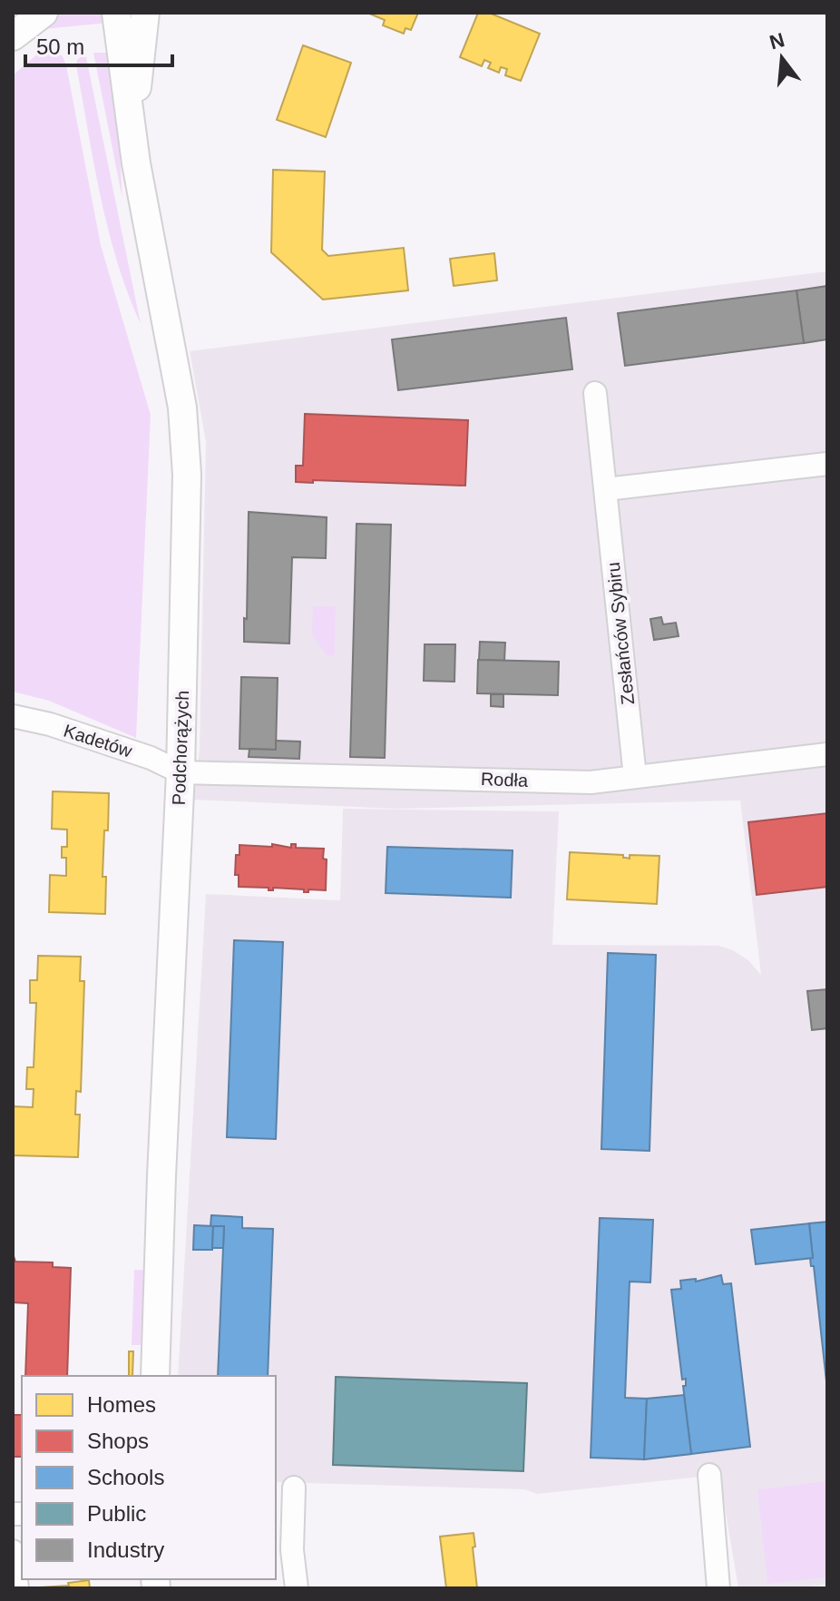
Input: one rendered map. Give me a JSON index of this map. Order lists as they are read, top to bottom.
{
  "streets": {
    "street": [
      "Zesłańców Sybiru",
      "Kadetów",
      "Podchorążych",
      "Rodła"
    ]
  },
  "crossings": [
    ["Zesłańców Sybiru", "Rodła"],
    ["Kadetów", "Podchorążych"],
    ["Kadetów", "Rodła"],
    ["Podchorążych", "Rodła"]
  ],
  "legend": [
    "Homes",
    "Shops",
    "Schools",
    "Public",
    "Industry"
  ],
  "scale_bar": "50 m",
  "north": "top"
}
